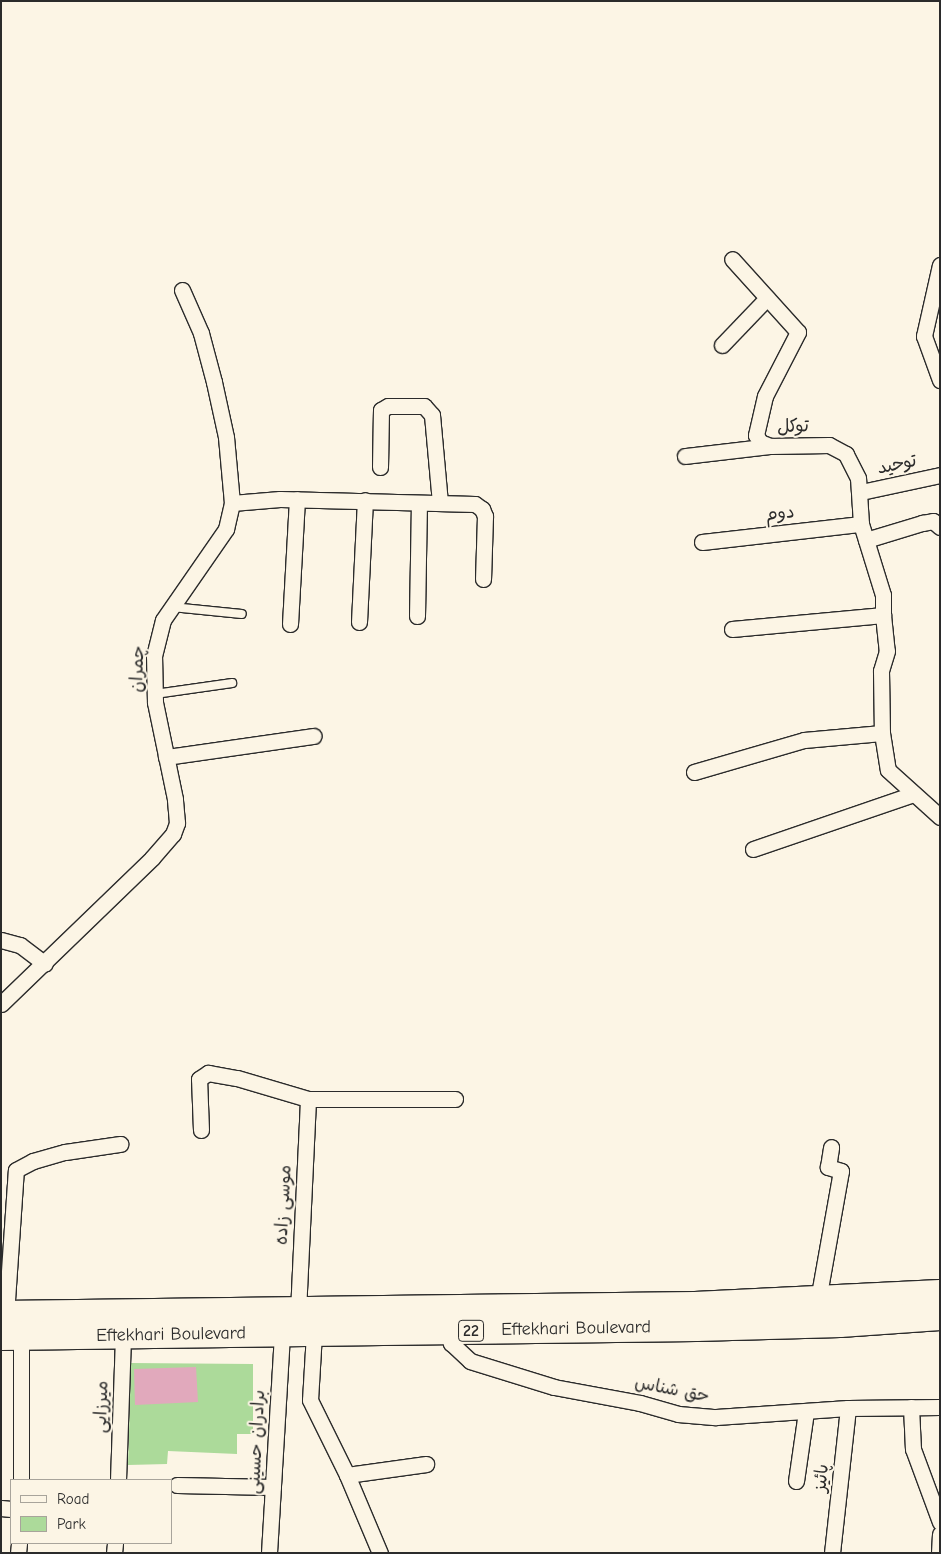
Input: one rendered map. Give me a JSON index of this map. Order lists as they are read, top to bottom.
{
  "streets": {
    "highway": ["Eftekhari Boulevard", "22"],
    "street": [
      "توکل",
      "توحید",
      "دوم",
      "چمران",
      "موسی زاده",
      "حق شناس",
      "میرزایی",
      "برادران حسینی",
      "پائیز"
    ]
  },
  "crossings": [
    ["توکل", "توحید"],
    ["توکل", "دوم"],
    ["موسی زاده", "Eftekhari Boulevard"],
    ["Eftekhari Boulevard", "حق شناس"],
    ["Eftekhari Boulevard", "میرزایی"],
    ["Eftekhari Boulevard", "برادران حسینی"],
    ["حق شناس", "پائیز"]
  ],
  "legend": ["Road", "Park"]
}
